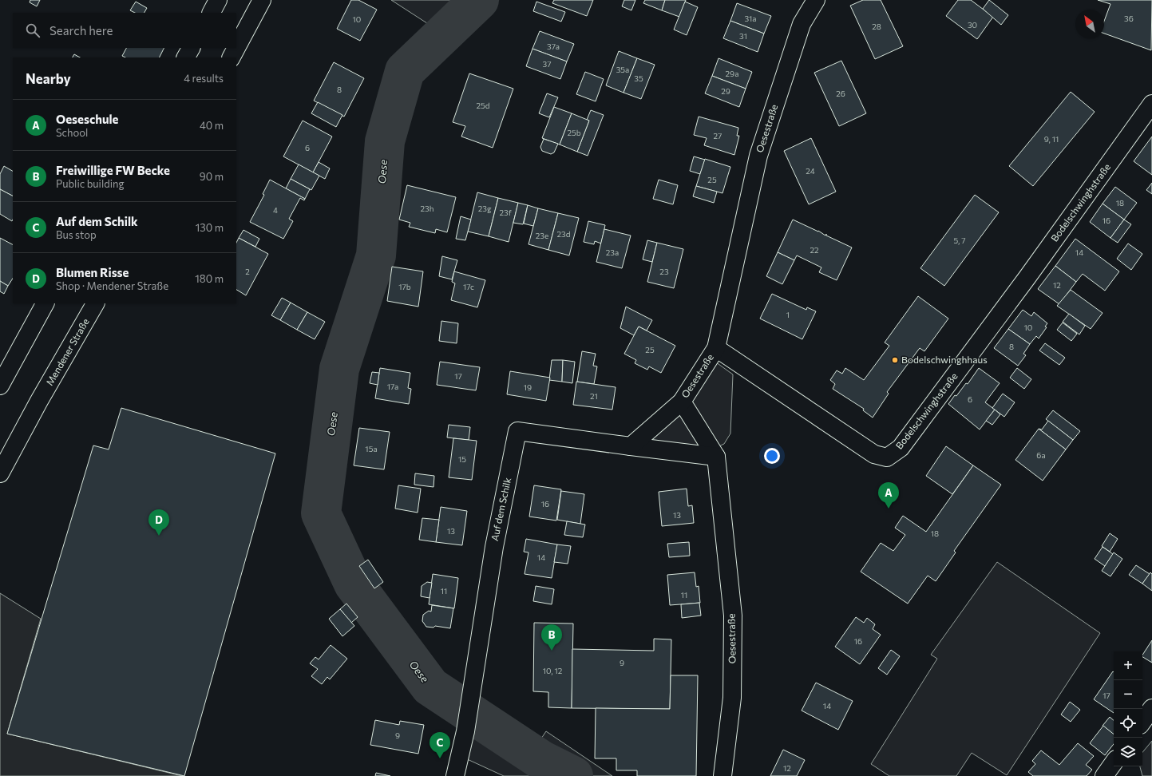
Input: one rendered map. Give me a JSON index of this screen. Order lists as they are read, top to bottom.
{
  "streets": {
    "street": [
      "Oesestraße",
      "Bodelschwinghstraße",
      "Mendener Straße",
      "Auf dem Schilk"
    ]
  },
  "crossings": [
    ["Oesestraße", "Bodelschwinghstraße"],
    ["Oesestraße", "Auf dem Schilk"]
  ],
  "water": ["Oese"],
  "places": ["Bodelschwinghhaus"],
  "house_numbers": [
    "31a",
    "36",
    "10",
    "30",
    "28",
    "31",
    "37a",
    "37",
    "35a",
    "29a",
    "35",
    "8",
    "29",
    "26",
    "25d",
    "25b",
    "27",
    "9, 11",
    "6",
    "24",
    "25",
    "18",
    "23h",
    "23g",
    "4",
    "23f",
    "16",
    "23d",
    "23e",
    "5, 7",
    "22",
    "23a",
    "14",
    "2",
    "23",
    "12",
    "17b",
    "17c",
    "1",
    "10",
    "8",
    "25",
    "17",
    "17a",
    "19",
    "21",
    "6",
    "15a",
    "6a",
    "15",
    "16",
    "13",
    "13",
    "18",
    "14",
    "11",
    "11",
    "16",
    "9",
    "10, 12",
    "17",
    "14",
    "9",
    "12"
  ],
  "north": "top left",
  "page": {
    "search": "Search here",
    "heading": ["Nearby", "4 results"],
    "list": [
      {
        "mark": "A",
        "name": "Oeseschule",
        "note": "School",
        "value": "40 m"
      },
      {
        "mark": "B",
        "name": "Freiwillige FW Becke",
        "note": "Public building",
        "value": "90 m"
      },
      {
        "mark": "C",
        "name": "Auf dem Schilk",
        "note": "Bus stop",
        "value": "130 m"
      },
      {
        "mark": "D",
        "name": "Blumen Risse",
        "note": "Shop · Mendener Straße",
        "value": "180 m"
      }
    ],
    "pins": [
      "A",
      "D",
      "B",
      "C"
    ],
    "map_buttons": ["+", "−"]
  }
}
